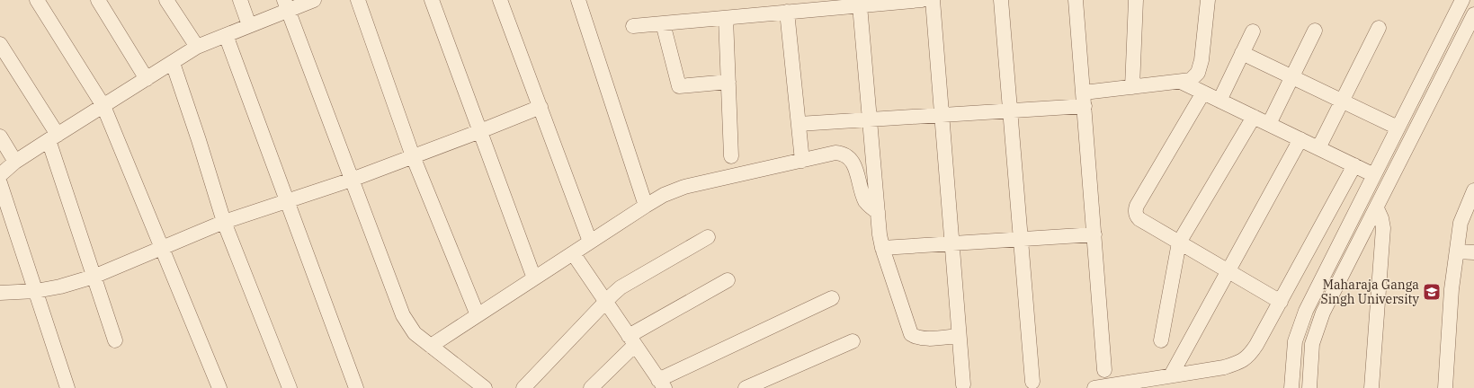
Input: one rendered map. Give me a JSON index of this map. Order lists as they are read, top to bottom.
{
  "places": {
    "school or university": ["Maharaja Ganga Singh University"]
  }
}
